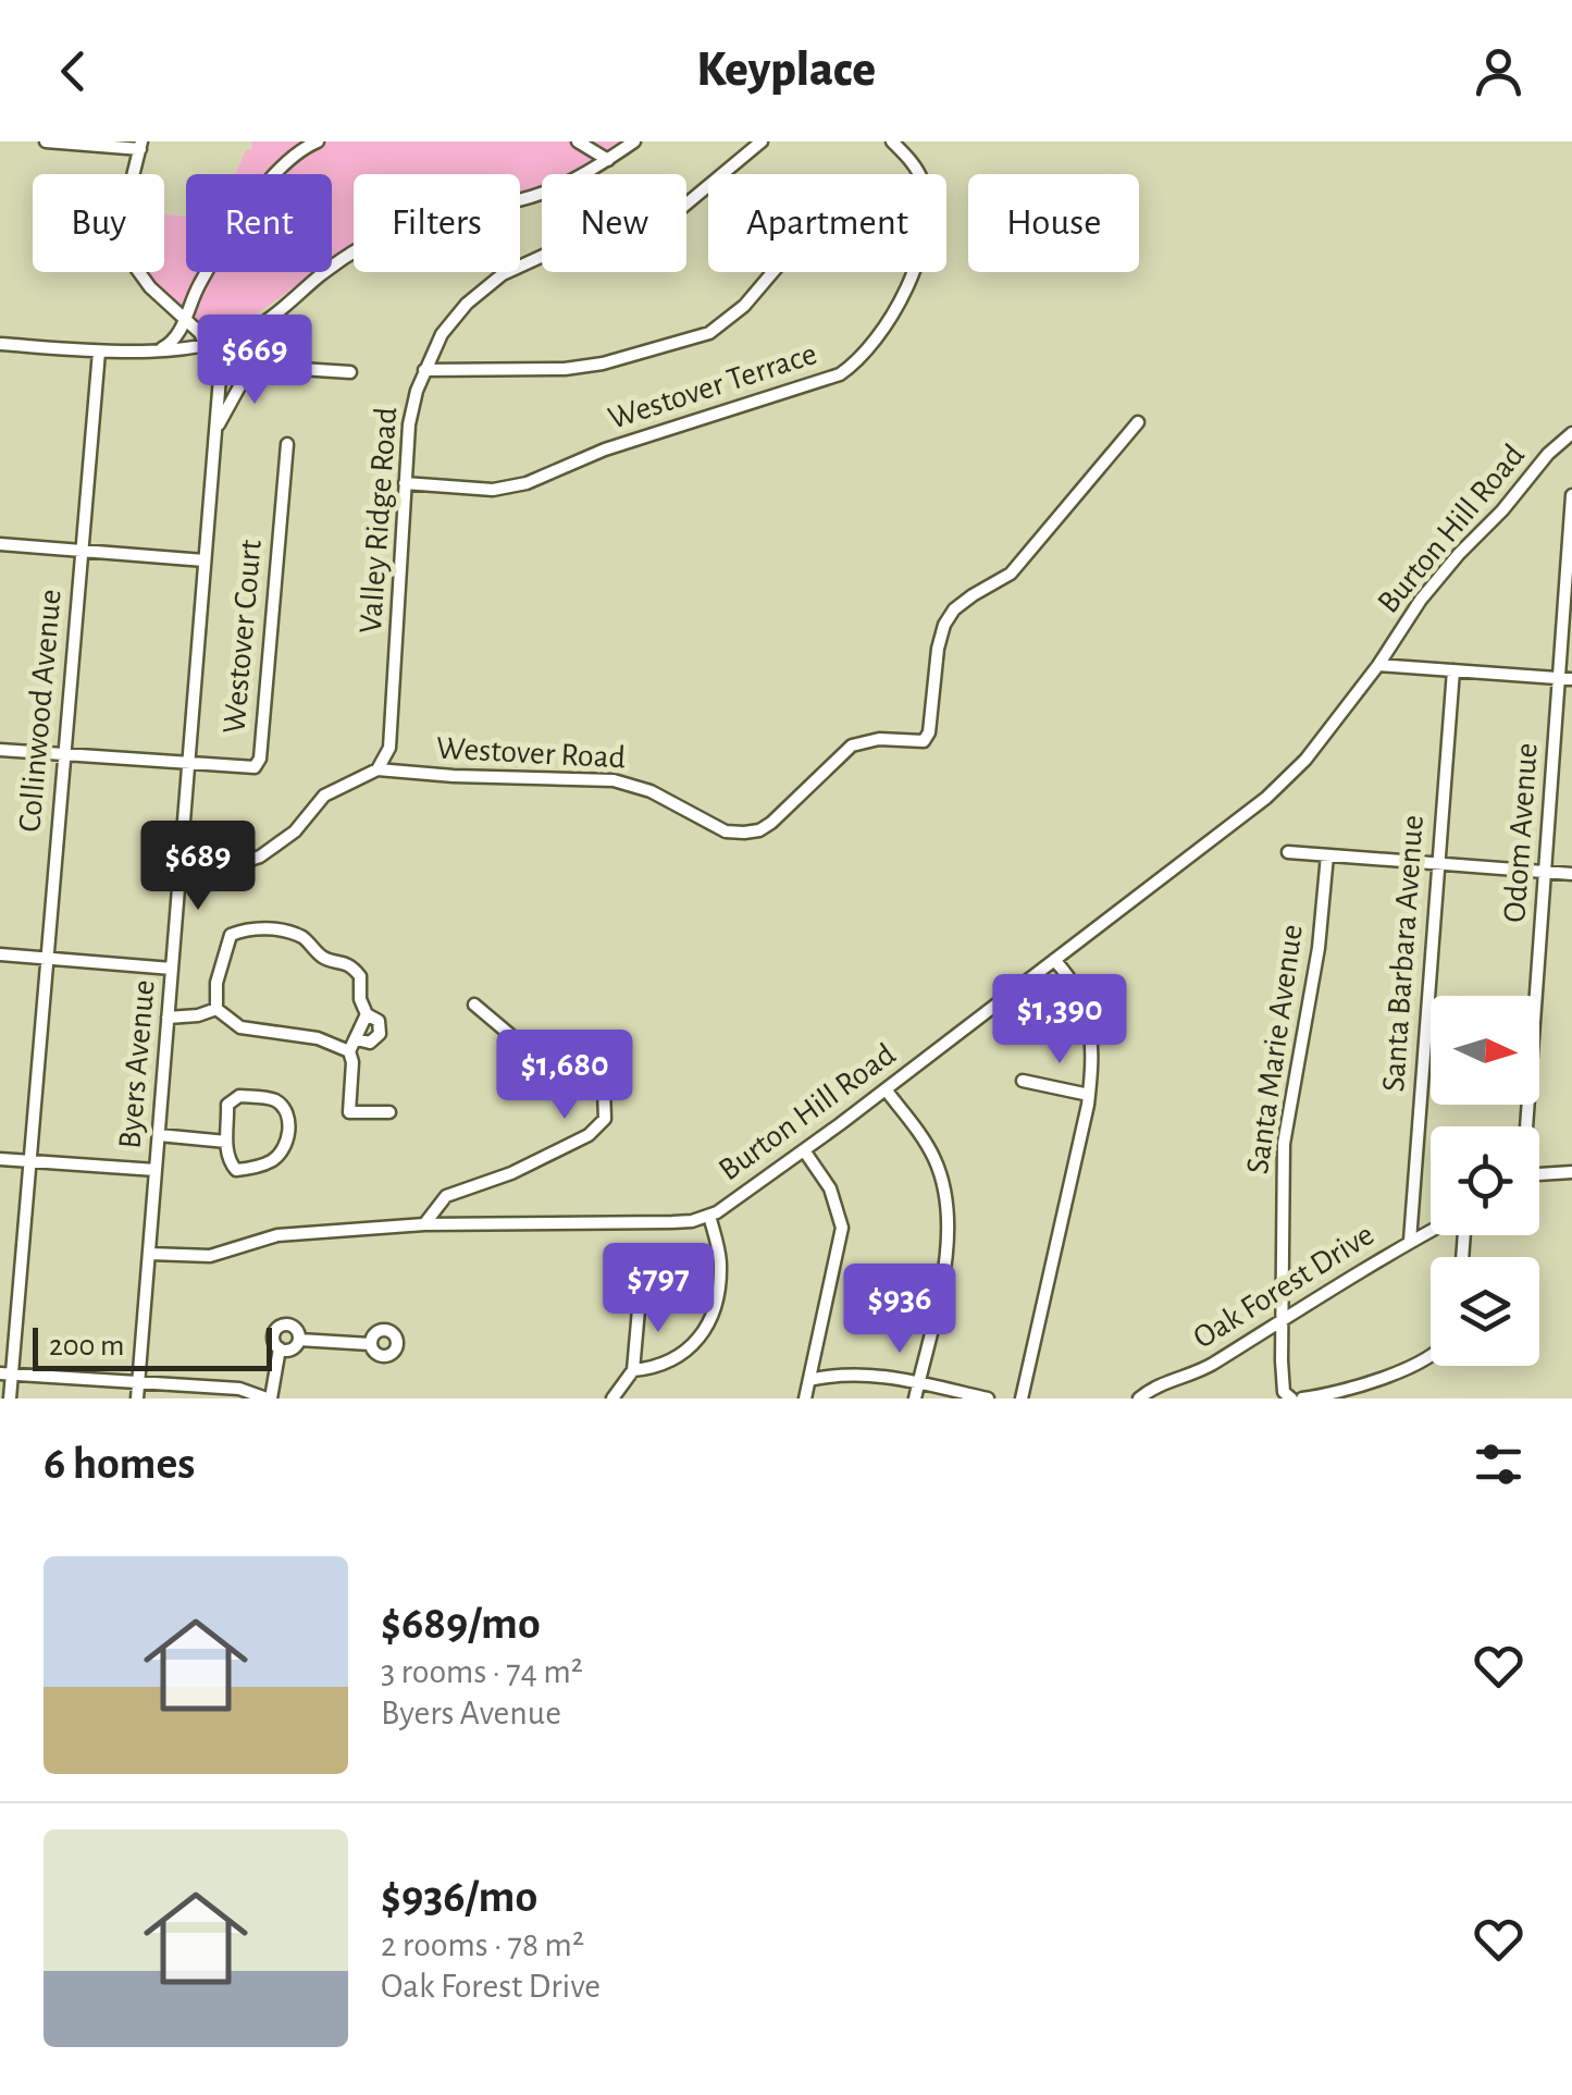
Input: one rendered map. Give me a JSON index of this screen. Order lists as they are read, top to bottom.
{
  "streets": {
    "street": [
      "Westover Terrace",
      "Valley Ridge Road",
      "Burton Hill Road",
      "Westover Court",
      "Collinwood Avenue",
      "Westover Road",
      "Odom Avenue",
      "Santa Barbara Avenue",
      "Santa Marie Avenue",
      "Byers Avenue",
      "Oak Forest Drive"
    ]
  },
  "crossings": [
    ["Westover Terrace", "Valley Ridge Road"],
    ["Valley Ridge Road", "Westover Road"],
    ["Burton Hill Road", "Byers Avenue"],
    ["Westover Court", "Byers Avenue"],
    ["Santa Barbara Avenue", "Oak Forest Drive"],
    ["Santa Marie Avenue", "Oak Forest Drive"]
  ],
  "scale_bar": "200 m",
  "north": "right",
  "page": {
    "header": "Keyplace",
    "chip": [
      "Buy",
      "Rent",
      "Filters",
      "New",
      "Apartment",
      "House"
    ],
    "price": [
      "$669",
      "$689",
      "$1,390",
      "$1,680",
      "$797",
      "$936"
    ],
    "scale": "200 m",
    "heading": "6 homes",
    "list": [
      {
        "name": "$689/mo",
        "note": "3 rooms · 74 m² · Byers Avenue"
      },
      {
        "name": "$936/mo",
        "note": "2 rooms · 78 m² · Oak Forest Drive"
      }
    ]
  }
}
